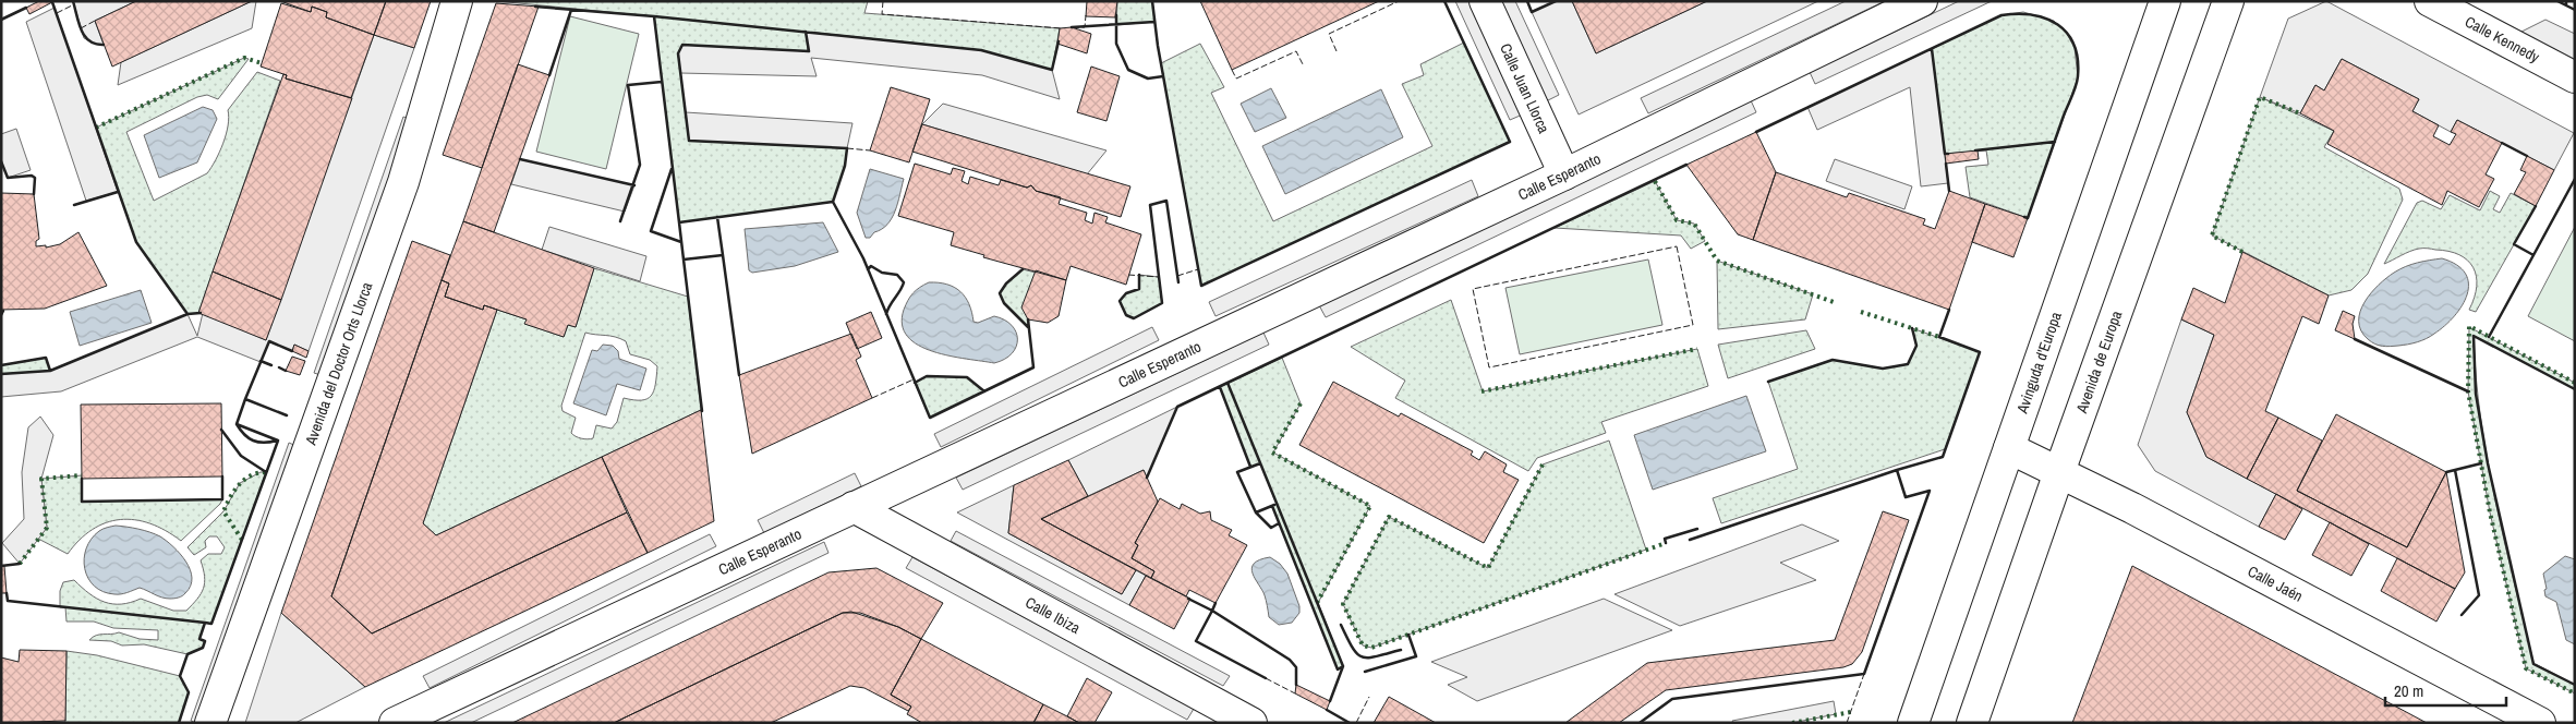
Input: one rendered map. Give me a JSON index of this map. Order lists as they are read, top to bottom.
{
  "streets": {
    "street": [
      "Calle Kennedy",
      "Calle Juan Llorca",
      "Calle Esperanto",
      "Avinguda d'Europa",
      "Avenida de Europa",
      "Avenida del Doctor Orts Llorca",
      "Calle Jaén",
      "Calle Ibiza"
    ]
  },
  "crossings": [
    ["Calle Juan Llorca", "Calle Esperanto"],
    ["Calle Esperanto", "Calle Ibiza"],
    ["Avinguda d'Europa", "Calle Jaén"],
    ["Avenida de Europa", "Calle Jaén"]
  ],
  "scale_bar": "20 m"
}
